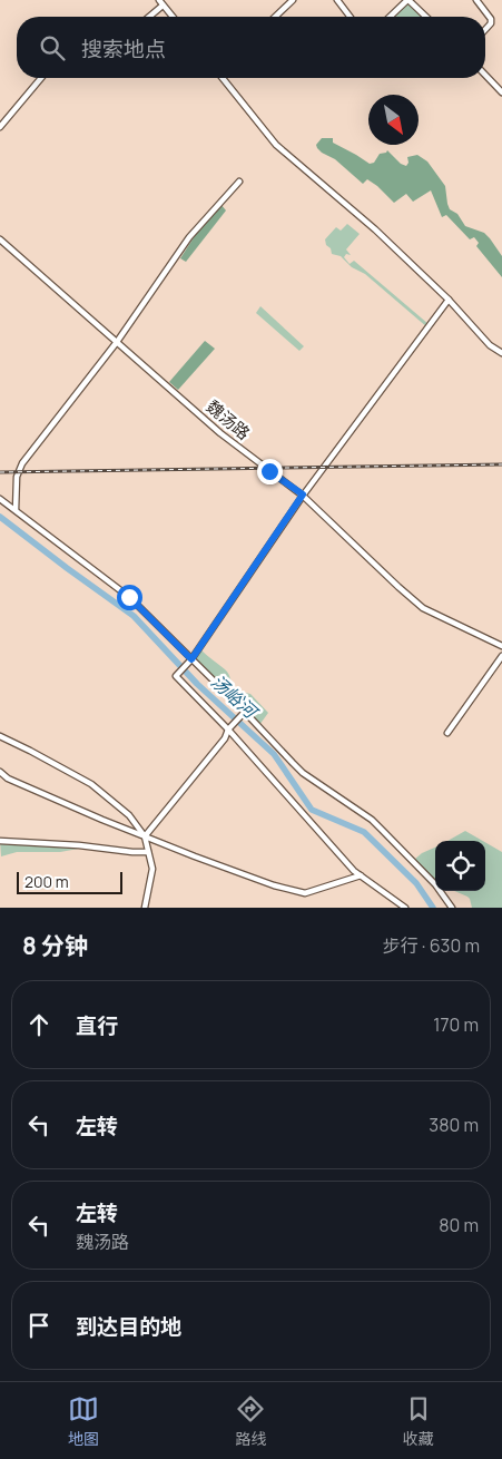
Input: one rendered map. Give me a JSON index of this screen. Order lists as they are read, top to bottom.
{
  "streets": {
    "street": ["魏汤路"]
  },
  "water": ["汤峪河"],
  "scale_bar": "200 m",
  "north": "bottom right",
  "page": {
    "search": "搜索地点",
    "scale": "200 m",
    "heading": ["8 分钟", "步行 · 630 m"],
    "list": [
      ["直行", "170 m"],
      ["左转", "380 m"],
      ["左转", "魏汤路", "80 m"],
      "到达目的地"
    ],
    "nav": ["地图", "路线", "收藏"]
  }
}
